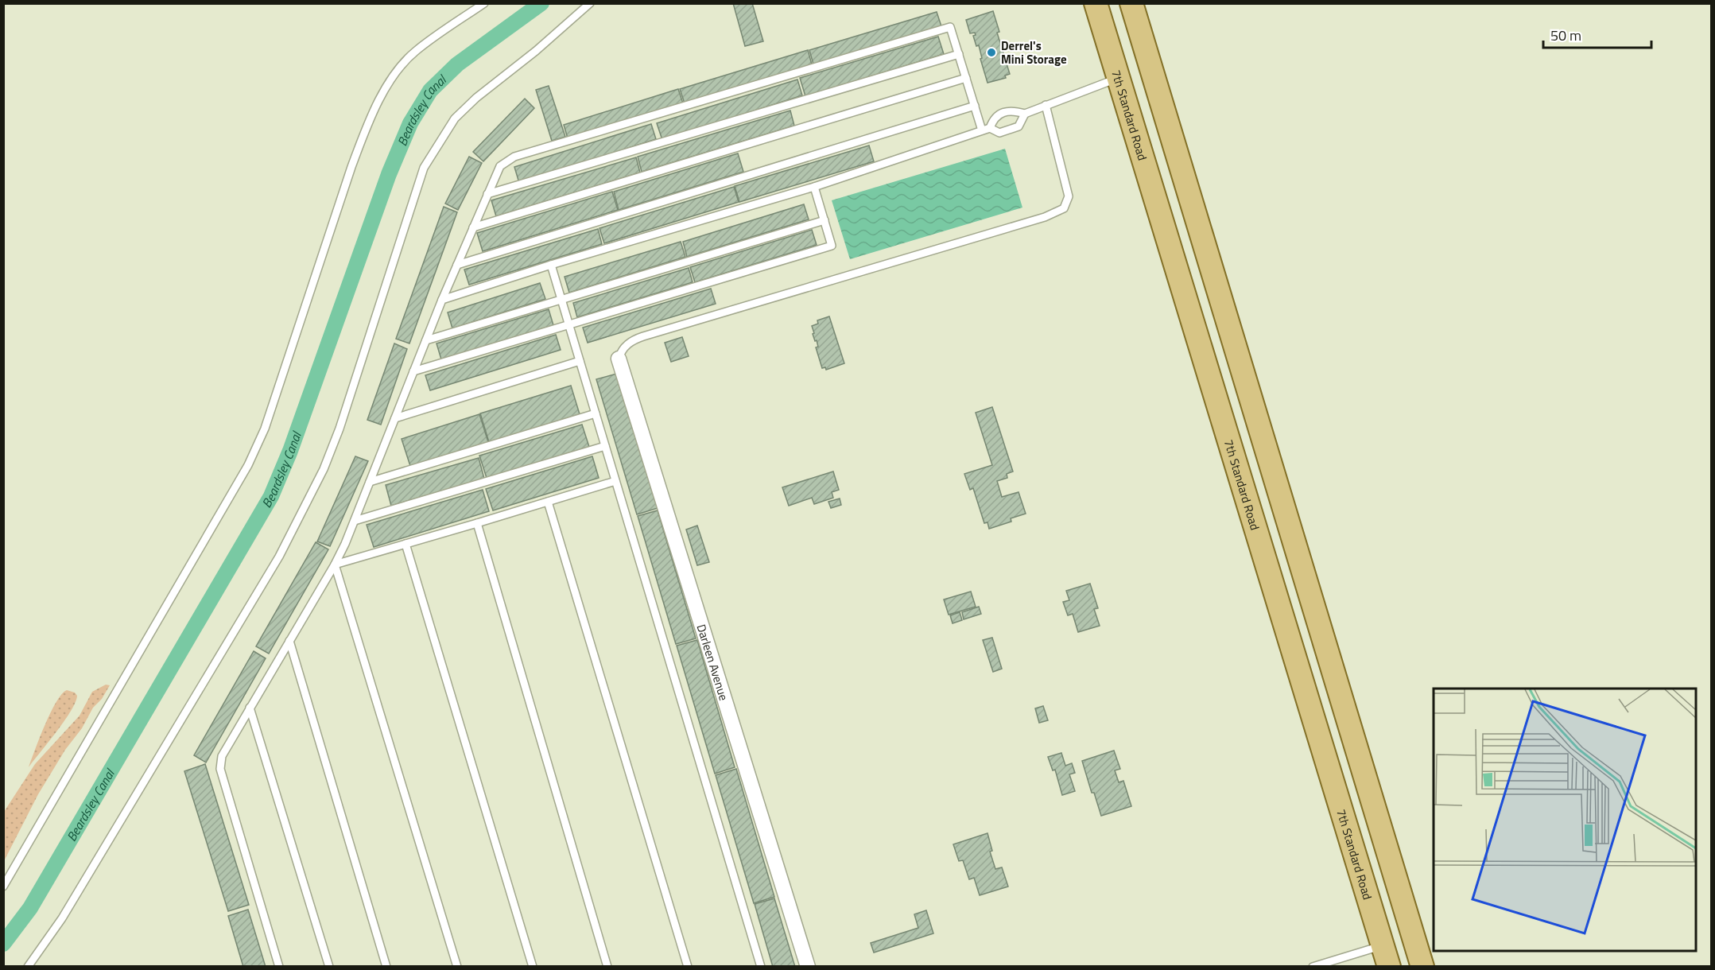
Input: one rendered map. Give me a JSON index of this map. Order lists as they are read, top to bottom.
{
  "streets": {
    "main road": ["7th Standard Road"],
    "street": ["Darleen Avenue"]
  },
  "water": ["Beardsley Canal"],
  "places": ["Derrel's Mini Storage"],
  "scale_bar": "50 m"
}
